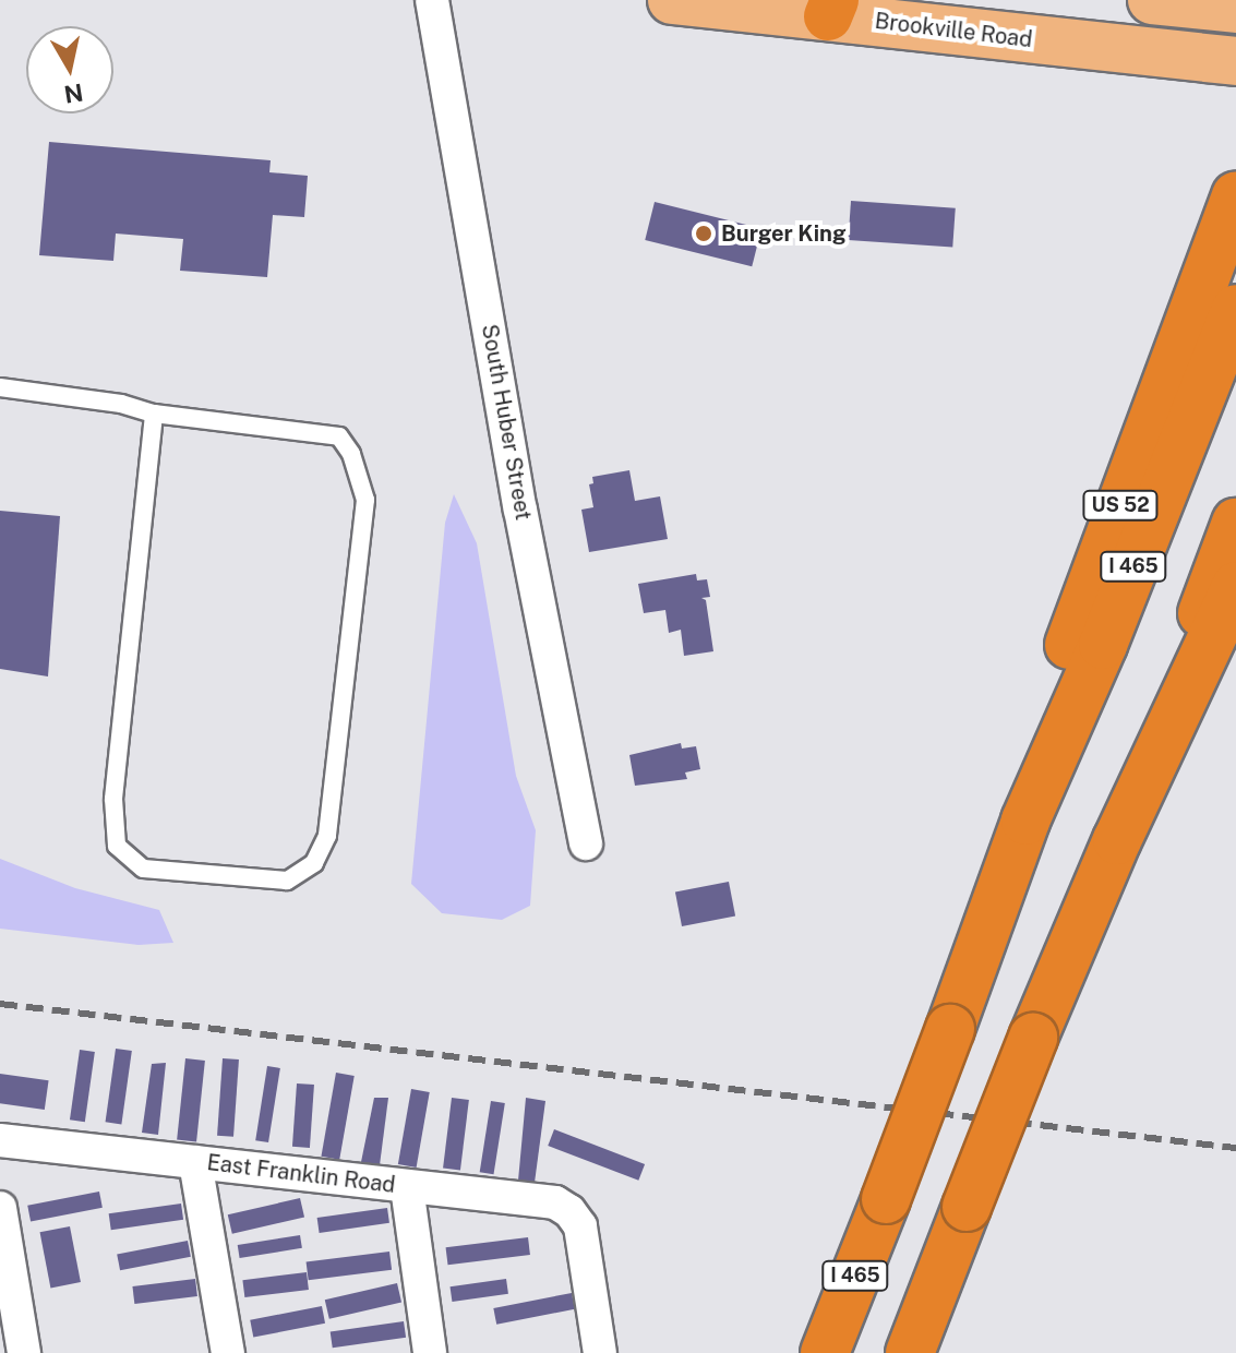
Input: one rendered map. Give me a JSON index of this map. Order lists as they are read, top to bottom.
{
  "streets": {
    "highway": ["US 52", "I 465"],
    "main road": ["Brookville Road"],
    "street": ["South Huber Street", "East Franklin Road"]
  },
  "crossings": [
    ["US 52", "I 465"]
  ],
  "places": ["Burger King"],
  "north": "bottom"
}
